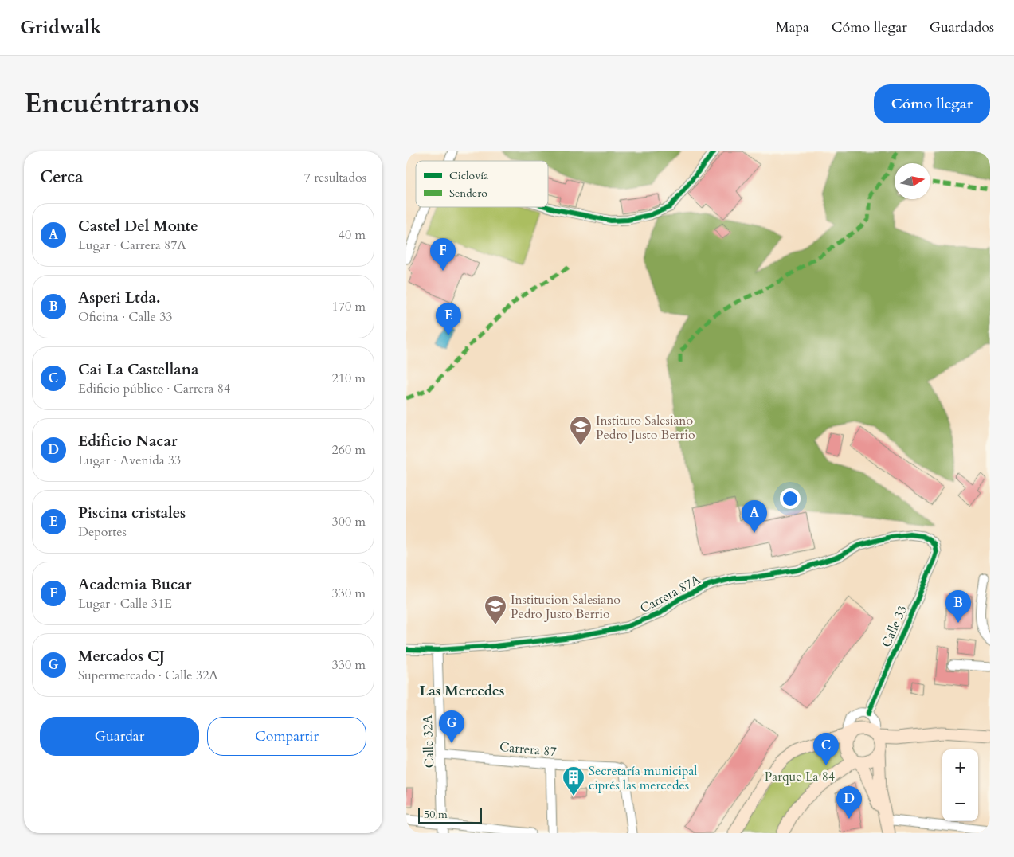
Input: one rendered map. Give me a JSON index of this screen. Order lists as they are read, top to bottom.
{
  "streets": {
    "street": [
      "Carrera 87A",
      "Calle 33",
      "Calle 32A",
      "Carrera 87"
    ]
  },
  "crossings": [
    ["Carrera 87A", "Calle 33"],
    ["Carrera 87A", "Calle 32A"],
    ["Calle 32A", "Carrera 87"]
  ],
  "districts": ["Las Mercedes"],
  "parks": ["Parque La 84"],
  "places": {
    "school or university": ["Instituto Salesiano Pedro Justo Berrio", "Institucion Salesiano Pedro Justo Berrio"],
    "building": ["Secretaría municipal ciprés las mercedes"]
  },
  "legend": ["Ciclovía", "Sendero"],
  "scale_bar": "50 m",
  "north": "right",
  "page": {
    "header": "Gridwalk",
    "nav": ["Mapa", "Cómo llegar", "Guardados"],
    "title": "Encuéntranos",
    "buttons": [
      "Cómo llegar",
      ["Guardar", "Compartir"]
    ],
    "heading": ["Cerca", "7 resultados"],
    "list": [
      {
        "mark": "A",
        "name": "Castel Del Monte",
        "note": "Lugar · Carrera 87A",
        "value": "40 m"
      },
      {
        "mark": "B",
        "name": "Asperi Ltda.",
        "note": "Oficina · Calle 33",
        "value": "170 m"
      },
      {
        "mark": "C",
        "name": "Cai La Castellana",
        "note": "Edificio público · Carrera 84",
        "value": "210 m"
      },
      {
        "mark": "D",
        "name": "Edificio Nacar",
        "note": "Lugar · Avenida 33",
        "value": "260 m"
      },
      {
        "mark": "E",
        "name": "Piscina cristales",
        "note": "Deportes",
        "value": "300 m"
      },
      {
        "mark": "F",
        "name": "Academia Bucar",
        "note": "Lugar · Calle 31E",
        "value": "330 m"
      },
      {
        "mark": "G",
        "name": "Mercados CJ",
        "note": "Supermercado · Calle 32A",
        "value": "330 m"
      }
    ],
    "pins": [
      "F",
      "E",
      "A",
      "B",
      "G",
      "C",
      "D"
    ],
    "map_buttons": ["+", "−"],
    "scale": "50 m"
  }
}
